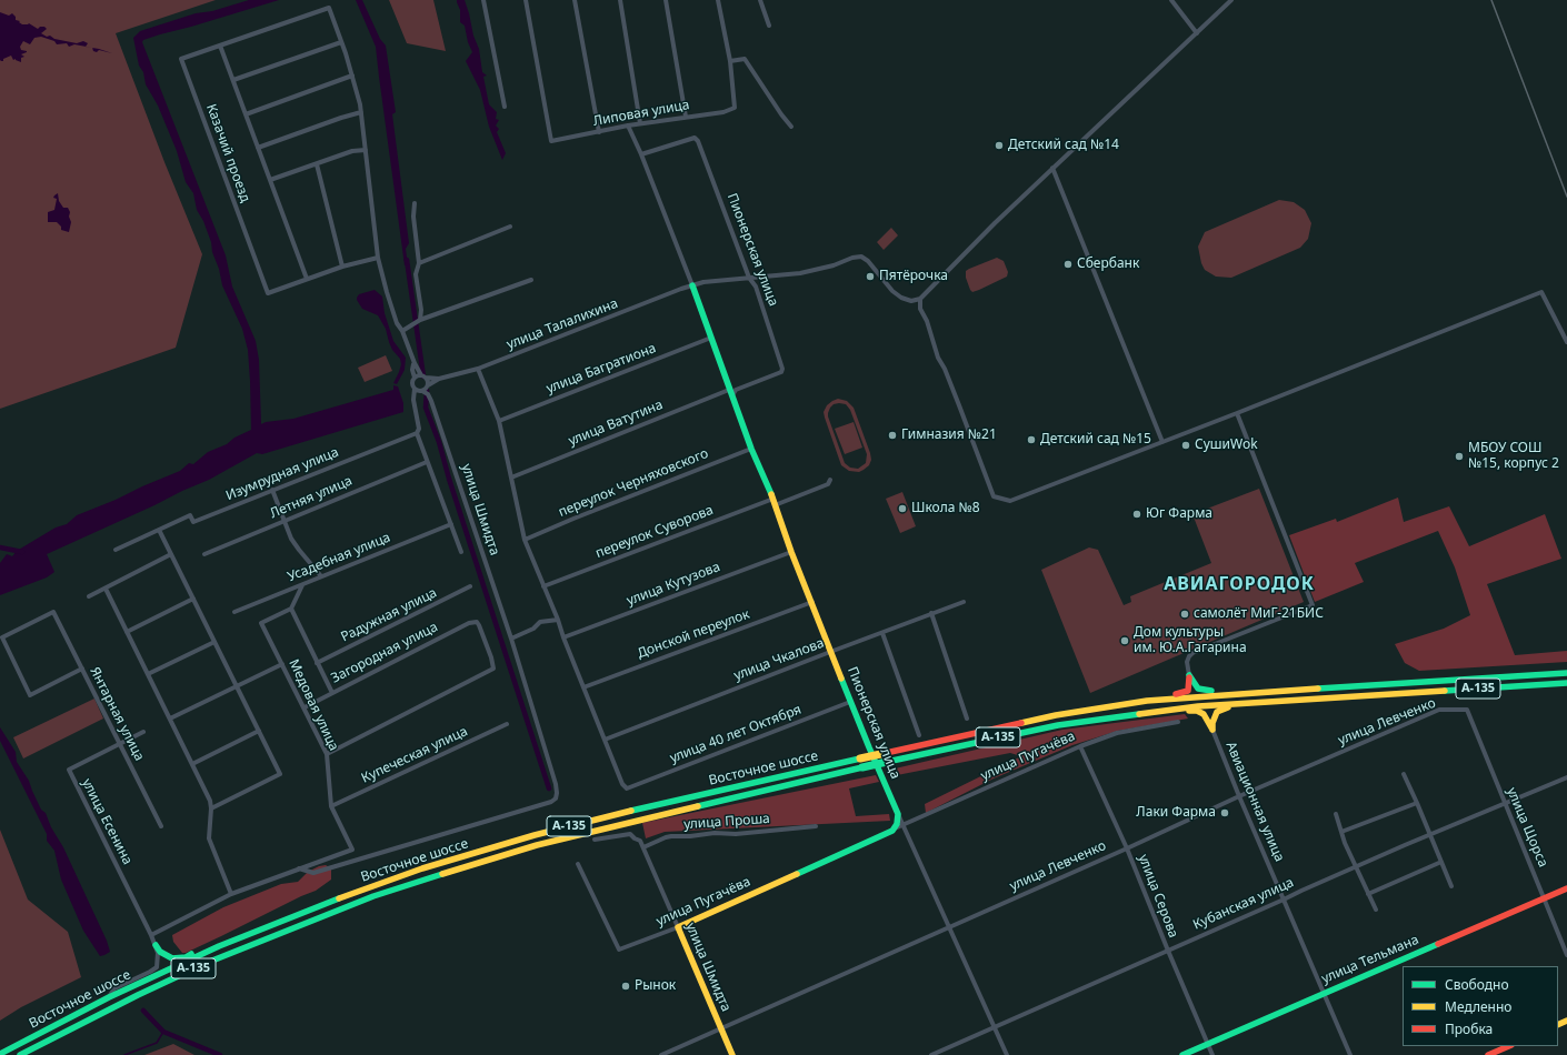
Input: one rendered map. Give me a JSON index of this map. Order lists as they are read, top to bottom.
{
  "streets": {
    "main road": [
      "Пионерская улица",
      "улица Шмидта",
      "А-135",
      "улица Пугачёва",
      "Восточное шоссе",
      "улица Тельмана"
    ],
    "street": [
      "Липовая улица",
      "Казачий проезд",
      "улица Талалихина",
      "улица Багратиона",
      "улица Ватутина",
      "Изумрудная улица",
      "переулок Черняховского",
      "Летняя улица",
      "переулок Суворова",
      "Усадебная улица",
      "улица Кутузова",
      "Радужная улица",
      "Донской переулок",
      "Загородная улица",
      "улица Чкалова",
      "Медовая улица",
      "Янтарная улица",
      "улица Левченко",
      "улица 40 лет Октября",
      "Купеческая улица",
      "Авиационная улица",
      "улица Есенина",
      "улица Проша",
      "улица Щорса",
      "улица Серова",
      "Кубанская улица"
    ]
  },
  "crossings": [
    ["Липовая улица", "Пионерская улица"],
    ["Пионерская улица", "улица Талалихина"],
    ["Пионерская улица", "улица Багратиона"],
    ["Пионерская улица", "улица Ватутина"],
    ["Пионерская улица", "переулок Черняховского"],
    ["Пионерская улица", "переулок Суворова"],
    ["Пионерская улица", "улица Кутузова"],
    ["Пионерская улица", "Донской переулок"],
    ["Пионерская улица", "улица Чкалова"],
    ["Пионерская улица", "улица Левченко"],
    ["Пионерская улица", "улица 40 лет Октября"],
    ["Пионерская улица", "улица Пугачёва"],
    ["Пионерская улица", "Кубанская улица"],
    ["улица Шмидта", "Медовая улица"],
    ["улица Шмидта", "улица Левченко"],
    ["улица Шмидта", "улица Пугачёва"],
    ["улица Шмидта", "улица Проша"],
    ["Загородная улица", "Медовая улица"],
    ["улица Чкалова", "улица 40 лет Октября"],
    ["А-135", "Восточное шоссе"],
    ["Медовая улица", "Купеческая улица"],
    ["Янтарная улица", "улица Есенина"],
    ["улица Левченко", "Авиационная улица"],
    ["улица Левченко", "улица Щорса"],
    ["улица Левченко", "улица Серова"],
    ["улица Пугачёва", "улица Серова"],
    ["Авиационная улица", "Кубанская улица"],
    ["Авиационная улица", "улица Тельмана"],
    ["улица Щорса", "Кубанская улица"],
    ["улица Щорса", "улица Тельмана"],
    ["улица Серова", "Кубанская улица"],
    ["улица Серова", "улица Тельмана"]
  ],
  "districts": ["АВИАГОРОДОК"],
  "places": [
    "Детский сад №14",
    "Сбербанк",
    "Пятёрочка",
    "Гимназия №21",
    "Детский сад №15",
    "СушиWok",
    "МБОУ СОШ №15, корпус 2",
    "Школа №8",
    "Юг Фарма",
    "самолёт МиГ-21БИС",
    "Дом культуры им. Ю.А.Гагарина",
    "Лаки Фарма",
    "Рынок"
  ],
  "legend": ["Свободно", "Медленно", "Пробка"]
}
